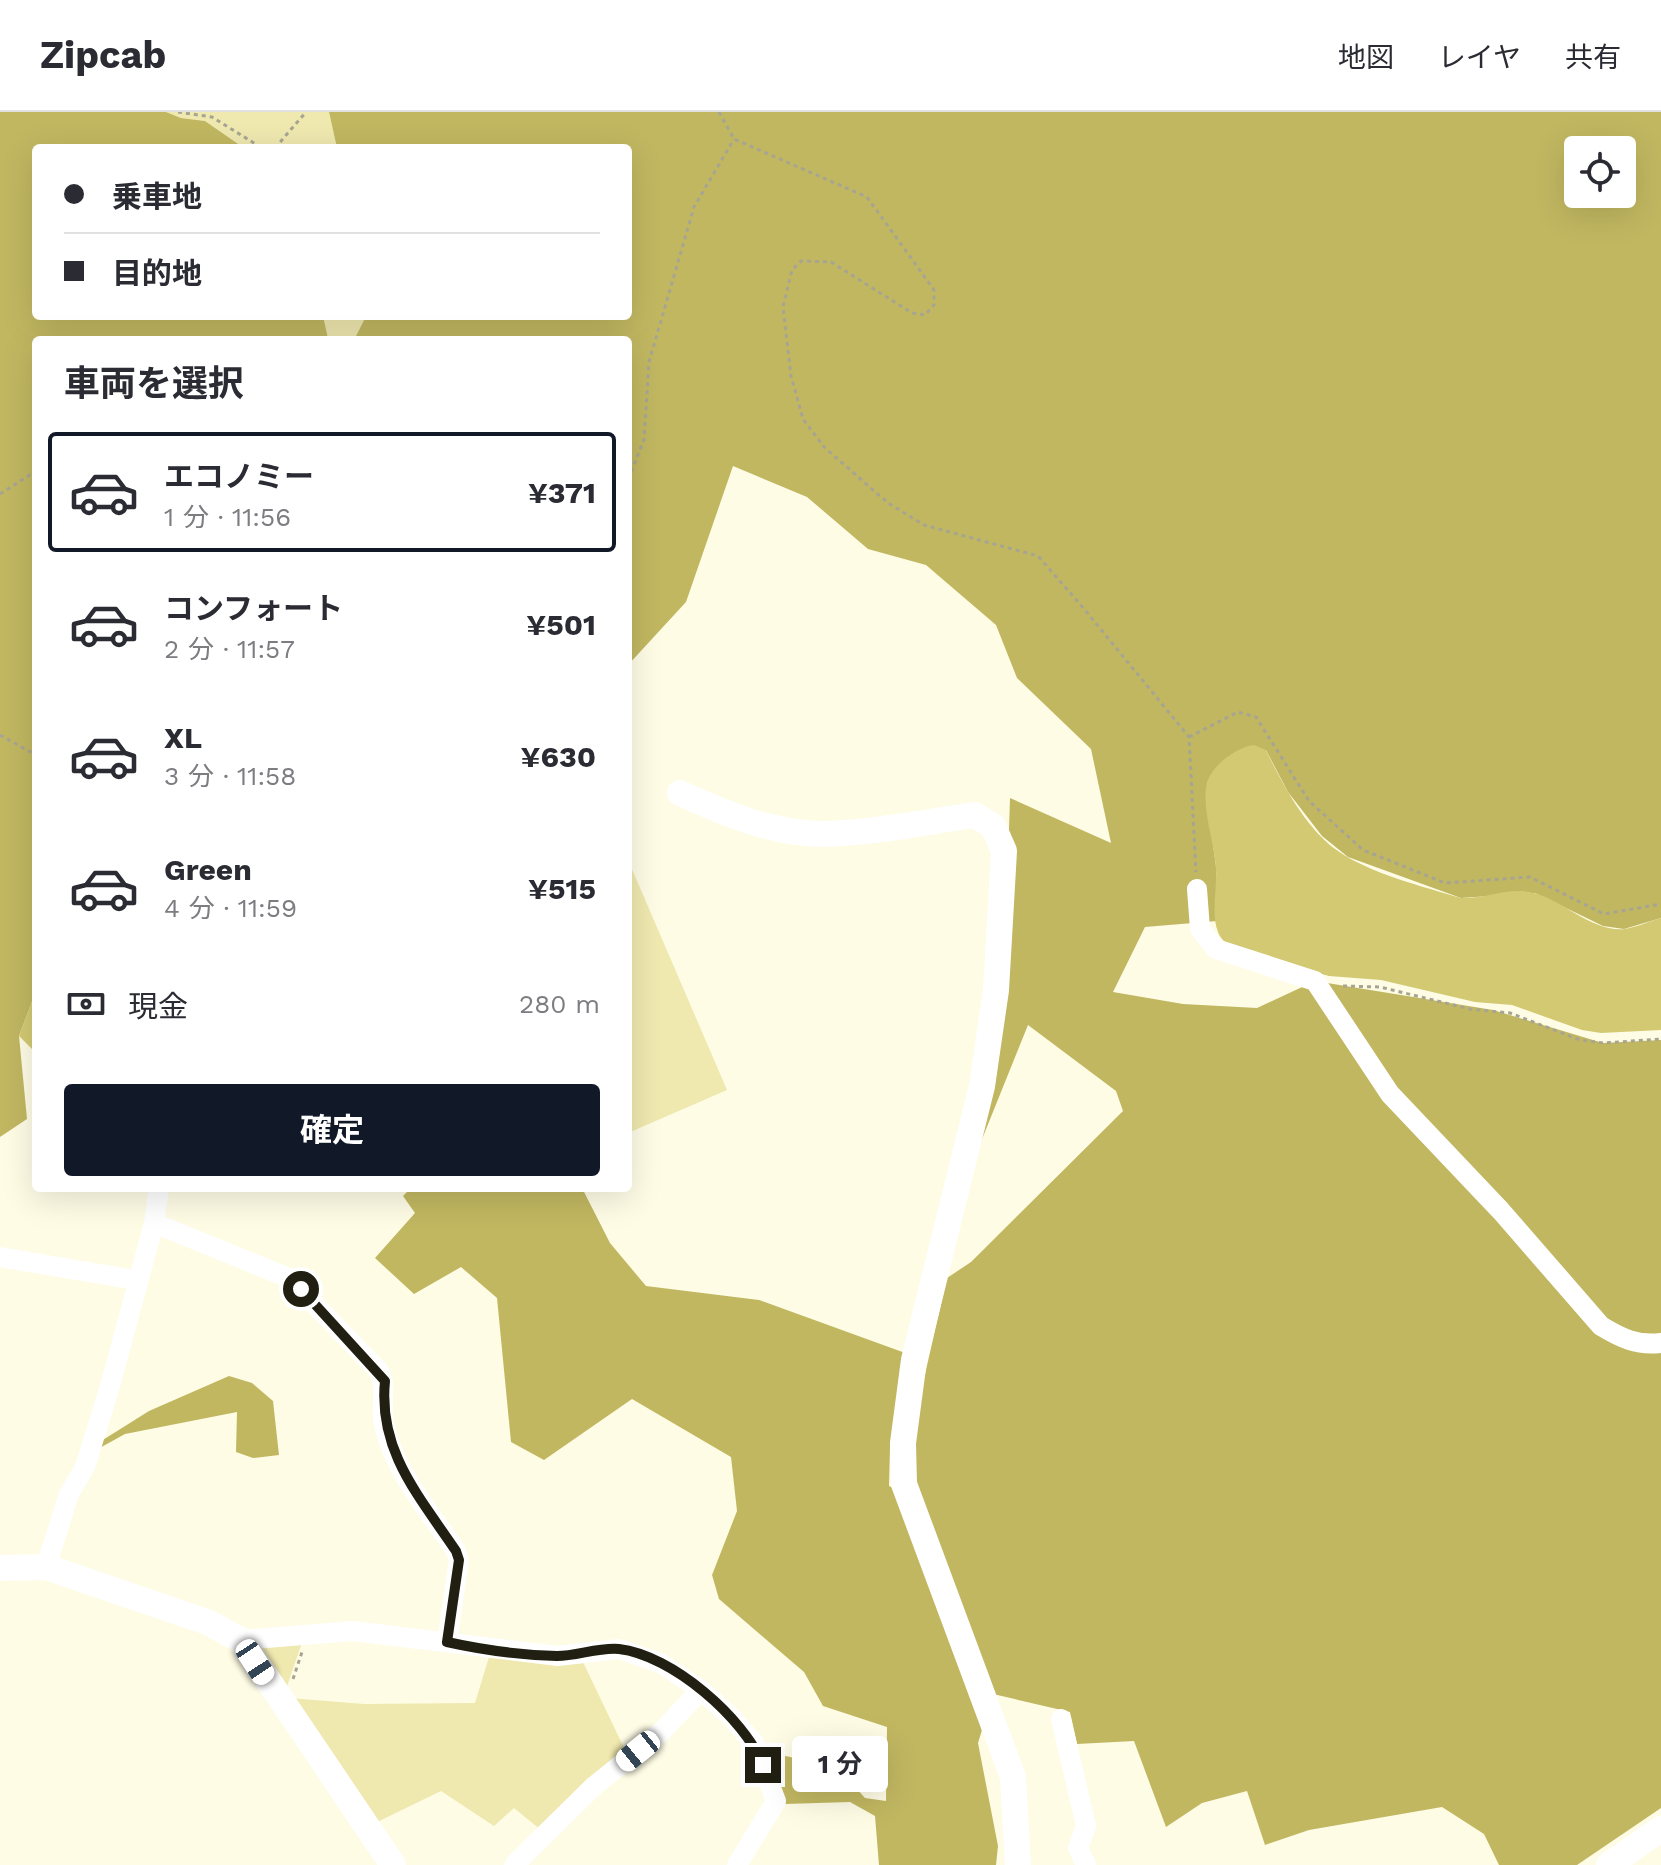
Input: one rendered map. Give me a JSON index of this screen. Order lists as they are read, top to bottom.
{
  "page": {
    "header": "Zipcab",
    "nav": ["地図", "レイヤ", "共有"],
    "banner": ["乗車地", "目的地"],
    "heading": "車両を選択",
    "list": [
      {
        "name": "エコノミー",
        "note": "1 分 · 11:56",
        "value": "¥371"
      },
      {
        "name": "コンフォート",
        "note": "2 分 · 11:57",
        "value": "¥501"
      },
      {
        "name": "XL",
        "note": "3 分 · 11:58",
        "value": "¥630"
      },
      {
        "name": "Green",
        "note": "4 分 · 11:59",
        "value": "¥515"
      }
    ],
    "pay": ["現金", "280 m"],
    "buttons": "確定",
    "bubble": "1 分"
  }
}
